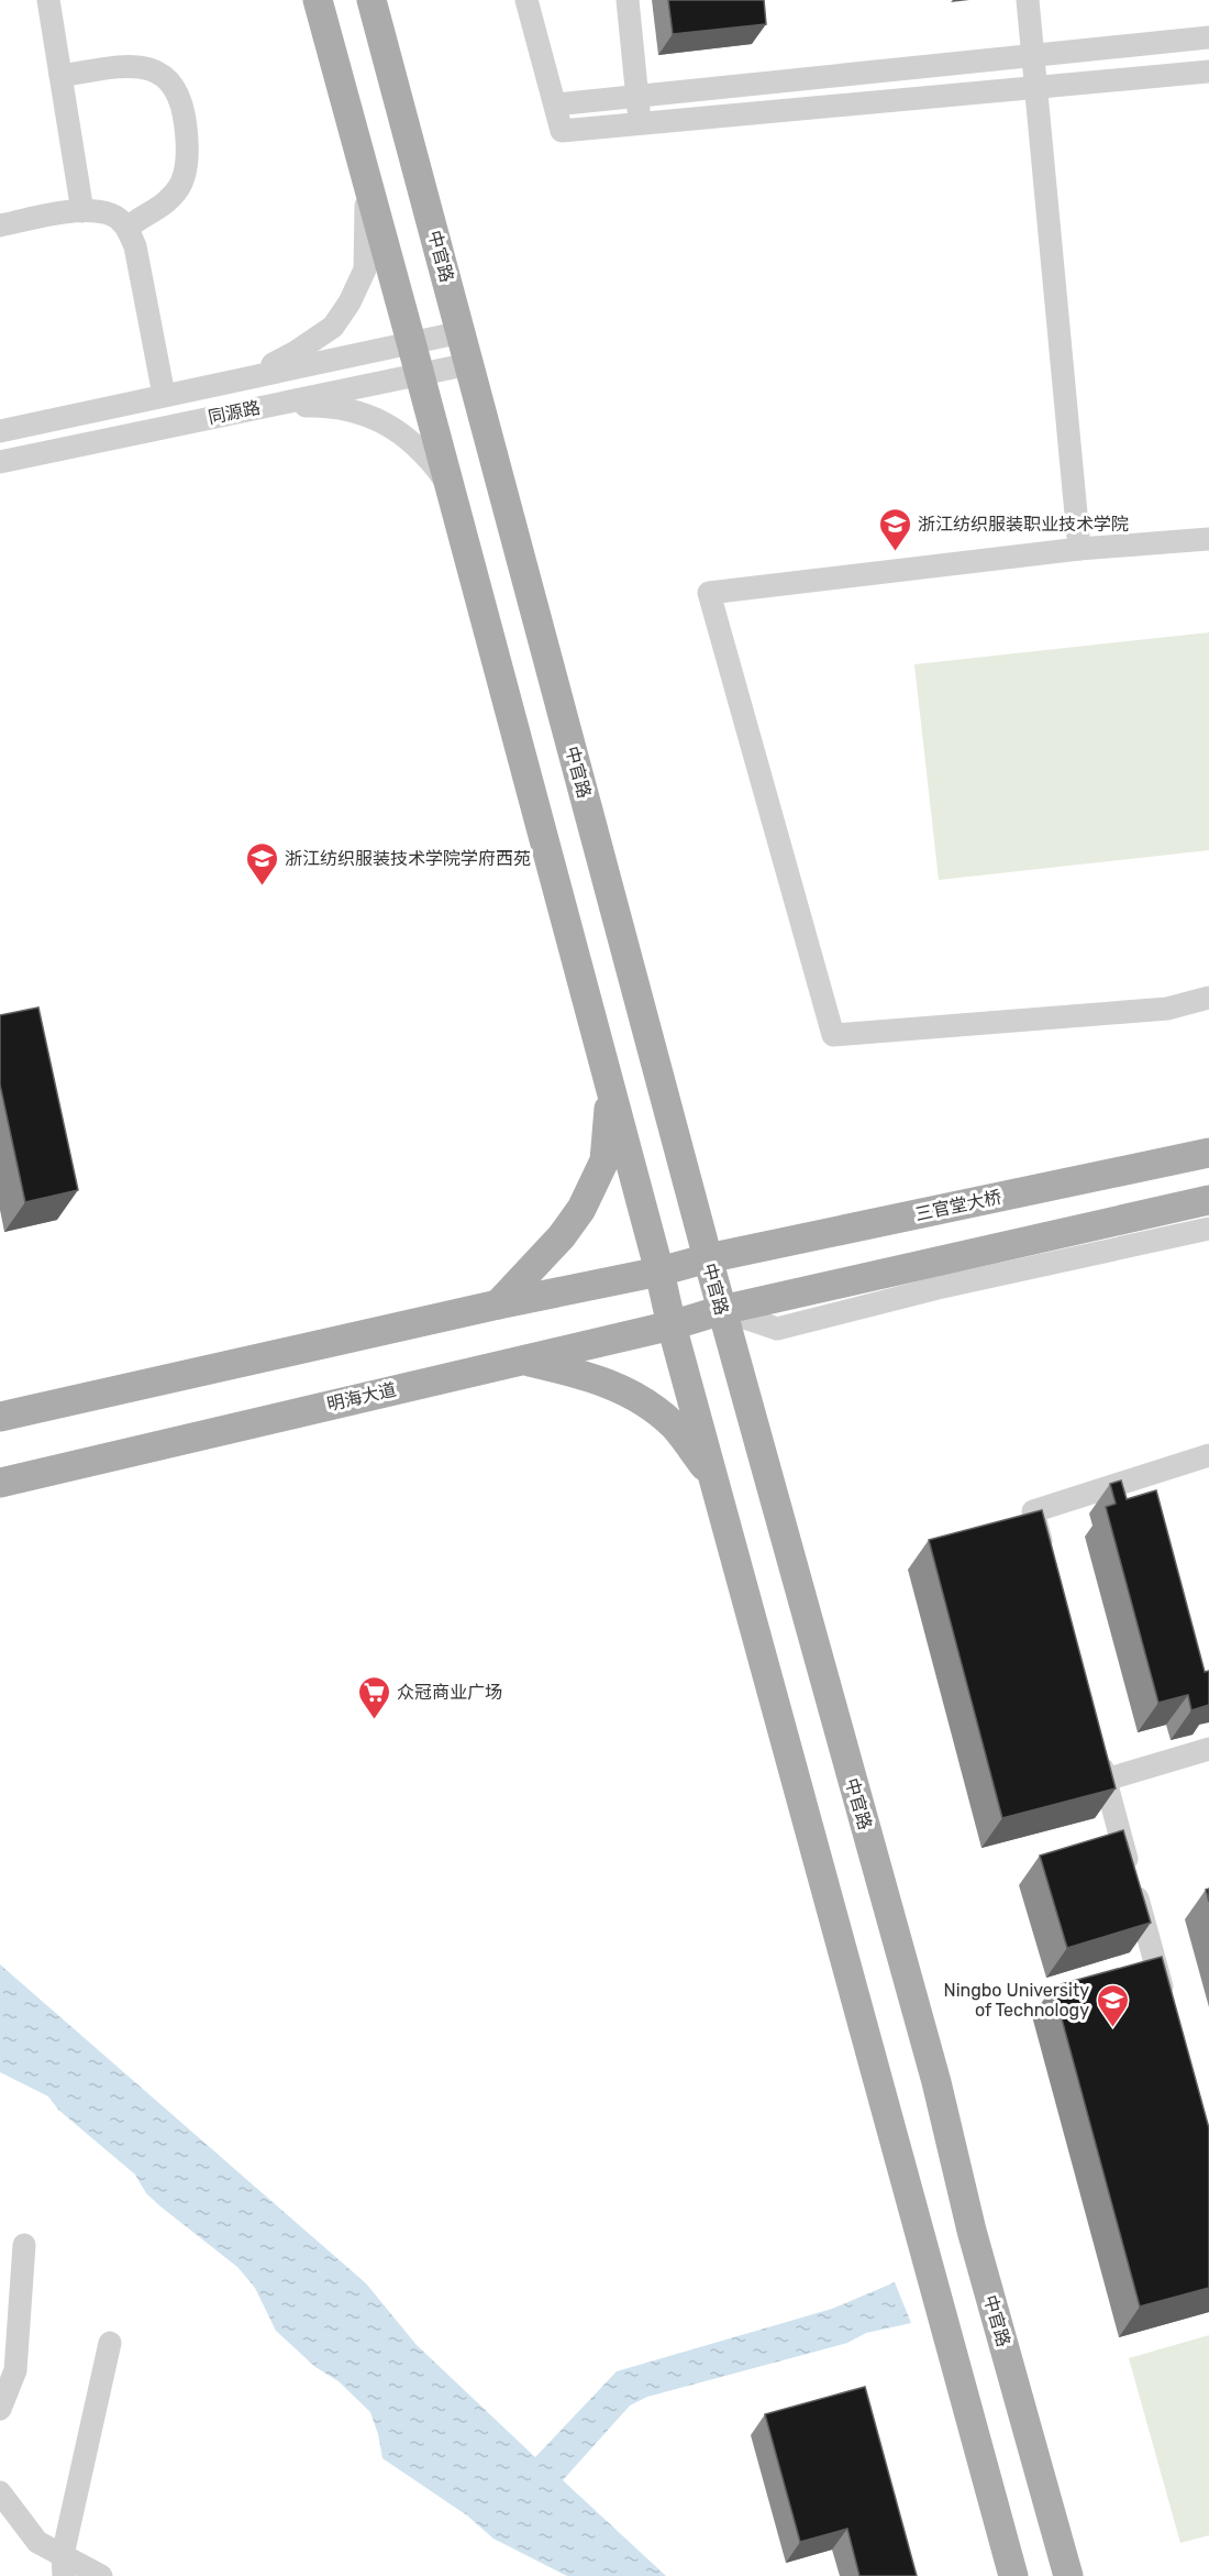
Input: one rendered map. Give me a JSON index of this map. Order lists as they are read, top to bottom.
{
  "streets": {
    "main road": ["中官路", "三官堂大桥", "明海大道"],
    "street": ["同源路"]
  },
  "crossings": [
    ["中官路", "同源路"],
    ["中官路", "三官堂大桥"],
    ["中官路", "明海大道"]
  ],
  "places": {
    "school or university": ["浙江纺织服装职业技术学院", "浙江纺织服装技术学院学府西苑", "Ningbo University of Technology"],
    "supermarket": ["众冠商业广场"]
  }
}
